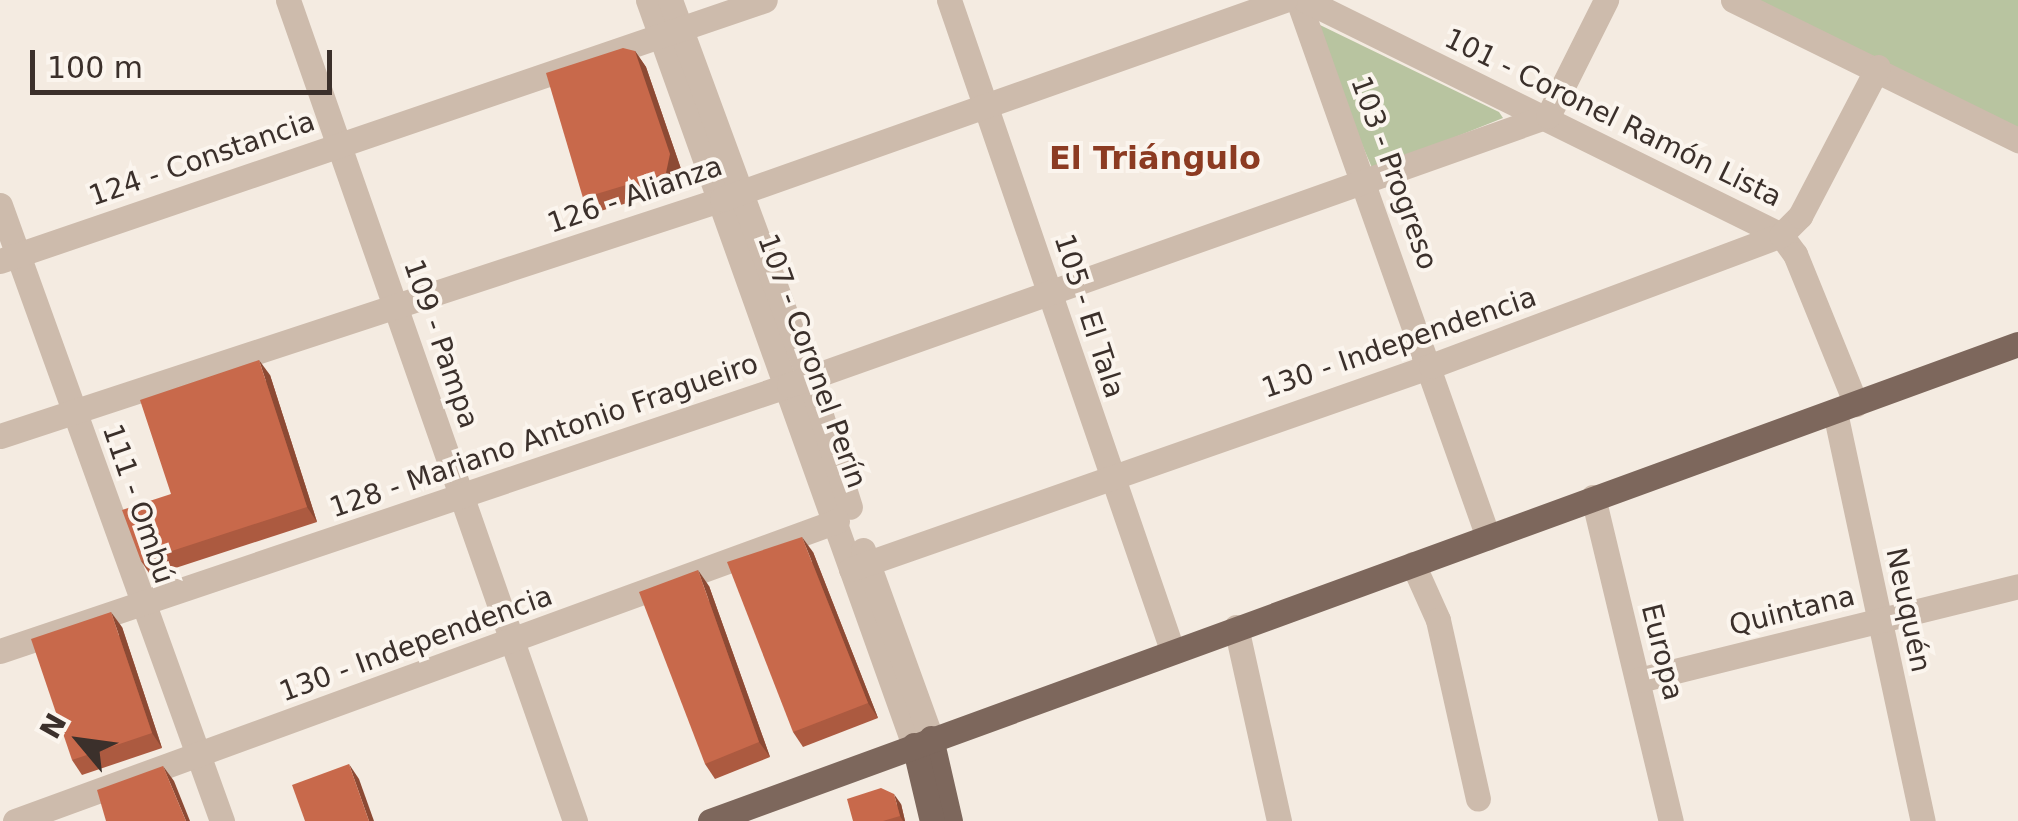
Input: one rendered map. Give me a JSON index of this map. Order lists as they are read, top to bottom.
{
  "streets": {
    "street": [
      "101 - Coronel Ramón Lista",
      "124 - Constancia",
      "103 - Progreso",
      "126 - Alianza",
      "105 - El Tala",
      "130 - Independencia",
      "109 - Pampa",
      "107 - Coronel Perín",
      "128 - Mariano Antonio Fragueiro",
      "111 - Ombú",
      "Neuquén",
      "Quintana",
      "Europa"
    ]
  },
  "crossings": [
    ["101 - Coronel Ramón Lista", "103 - Progreso"],
    ["101 - Coronel Ramón Lista", "130 - Independencia"],
    ["101 - Coronel Ramón Lista", "128 - Mariano Antonio Fragueiro"],
    ["101 - Coronel Ramón Lista", "Neuquén"],
    ["124 - Constancia", "109 - Pampa"],
    ["124 - Constancia", "107 - Coronel Perín"],
    ["124 - Constancia", "111 - Ombú"],
    ["103 - Progreso", "130 - Independencia"],
    ["103 - Progreso", "128 - Mariano Antonio Fragueiro"],
    ["126 - Alianza", "105 - El Tala"],
    ["126 - Alianza", "109 - Pampa"],
    ["126 - Alianza", "107 - Coronel Perín"],
    ["126 - Alianza", "111 - Ombú"],
    ["105 - El Tala", "130 - Independencia"],
    ["105 - El Tala", "128 - Mariano Antonio Fragueiro"],
    ["130 - Independencia", "109 - Pampa"],
    ["130 - Independencia", "107 - Coronel Perín"],
    ["130 - Independencia", "111 - Ombú"],
    ["109 - Pampa", "128 - Mariano Antonio Fragueiro"],
    ["107 - Coronel Perín", "128 - Mariano Antonio Fragueiro"],
    ["128 - Mariano Antonio Fragueiro", "111 - Ombú"],
    ["Neuquén", "Quintana"],
    ["Quintana", "Europa"]
  ],
  "districts": ["El Triángulo"],
  "scale_bar": "100 m",
  "north": "top left"
}
